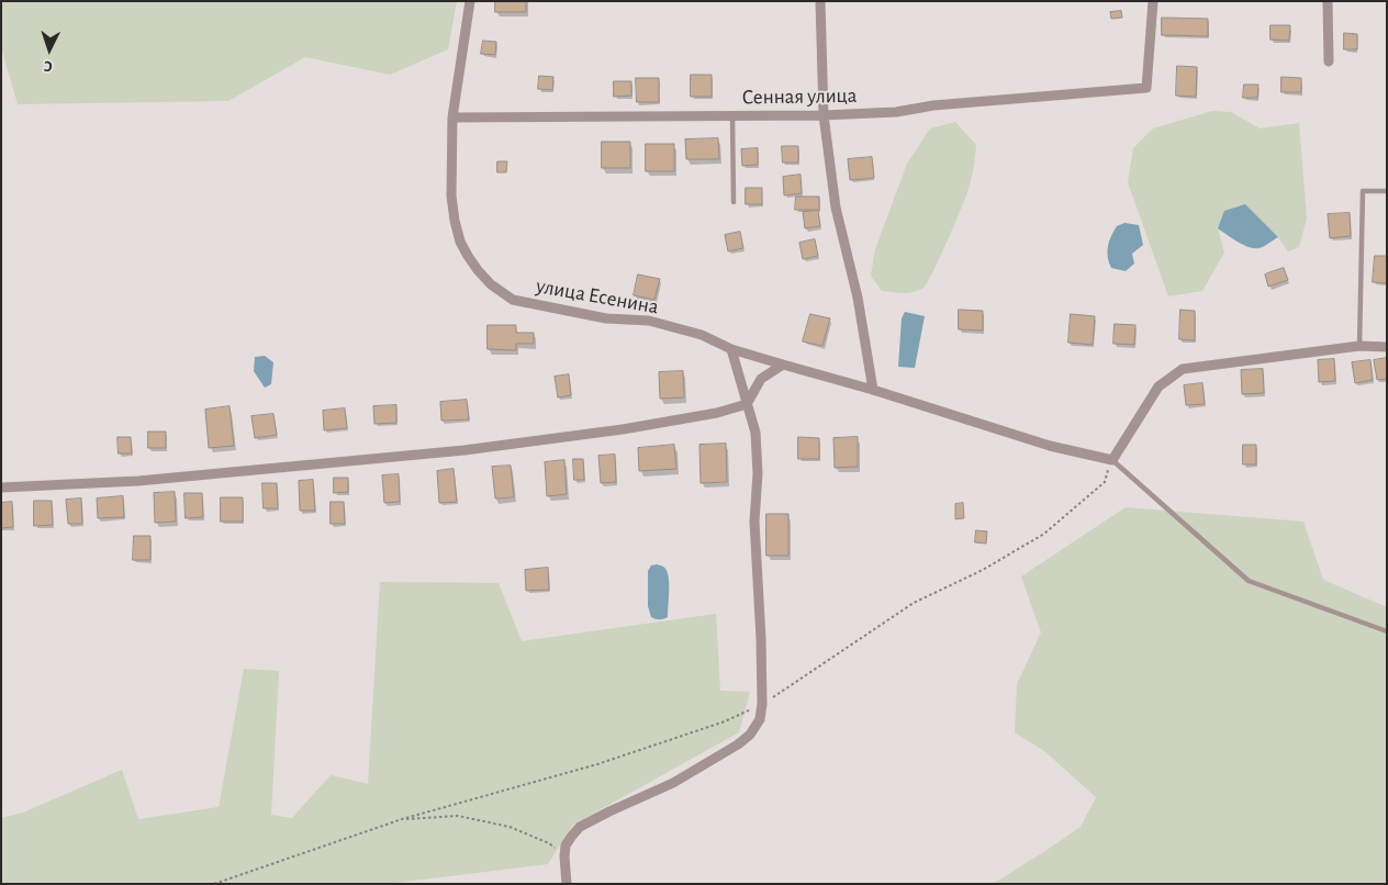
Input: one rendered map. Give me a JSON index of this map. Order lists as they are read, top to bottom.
{
  "streets": {
    "street": ["Сенная улица", "улица Есенина"]
  },
  "crossings": [
    ["Сенная улица", "улица Есенина"]
  ],
  "north": "bottom"
}
